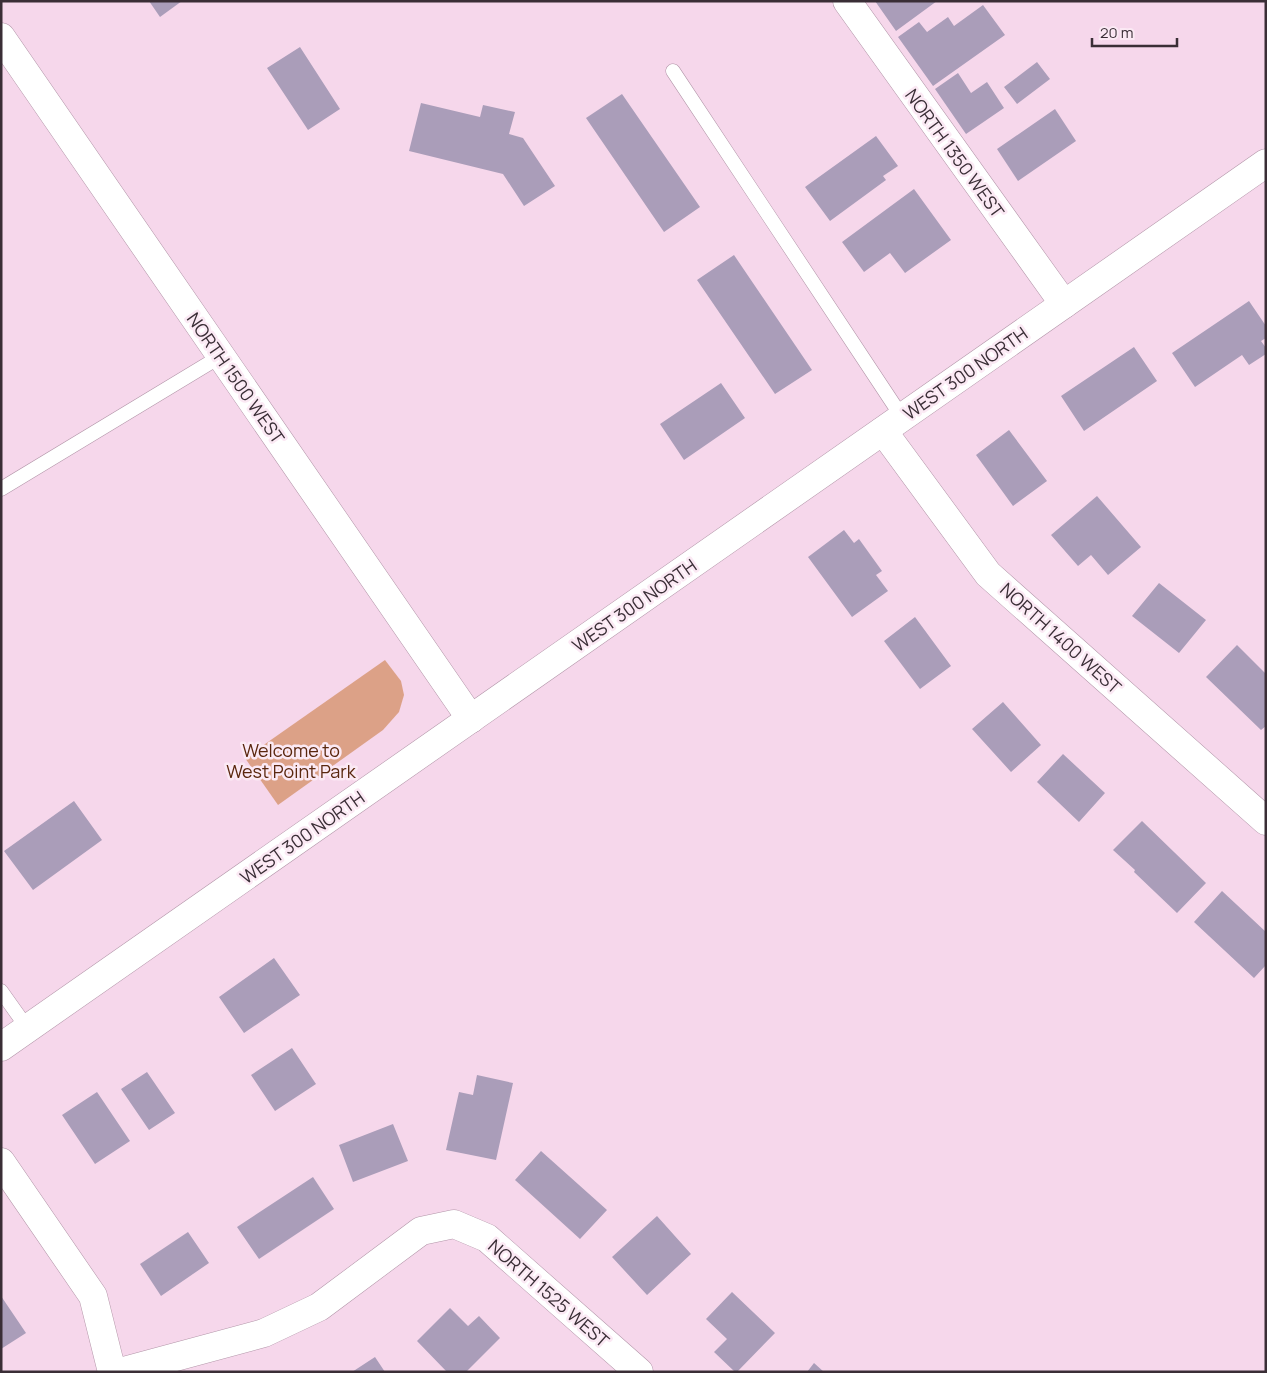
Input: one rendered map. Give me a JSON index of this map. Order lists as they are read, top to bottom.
{
  "streets": {
    "street": [
      "NORTH 1350 WEST",
      "WEST 300 NORTH",
      "NORTH 1500 WEST",
      "NORTH 1400 WEST",
      "NORTH 1525 WEST"
    ]
  },
  "crossings": [
    ["NORTH 1350 WEST", "WEST 300 NORTH"],
    ["WEST 300 NORTH", "NORTH 1500 WEST"],
    ["WEST 300 NORTH", "NORTH 1400 WEST"]
  ],
  "parks": ["Welcome to West Point Park"],
  "scale_bar": "20 m"
}
